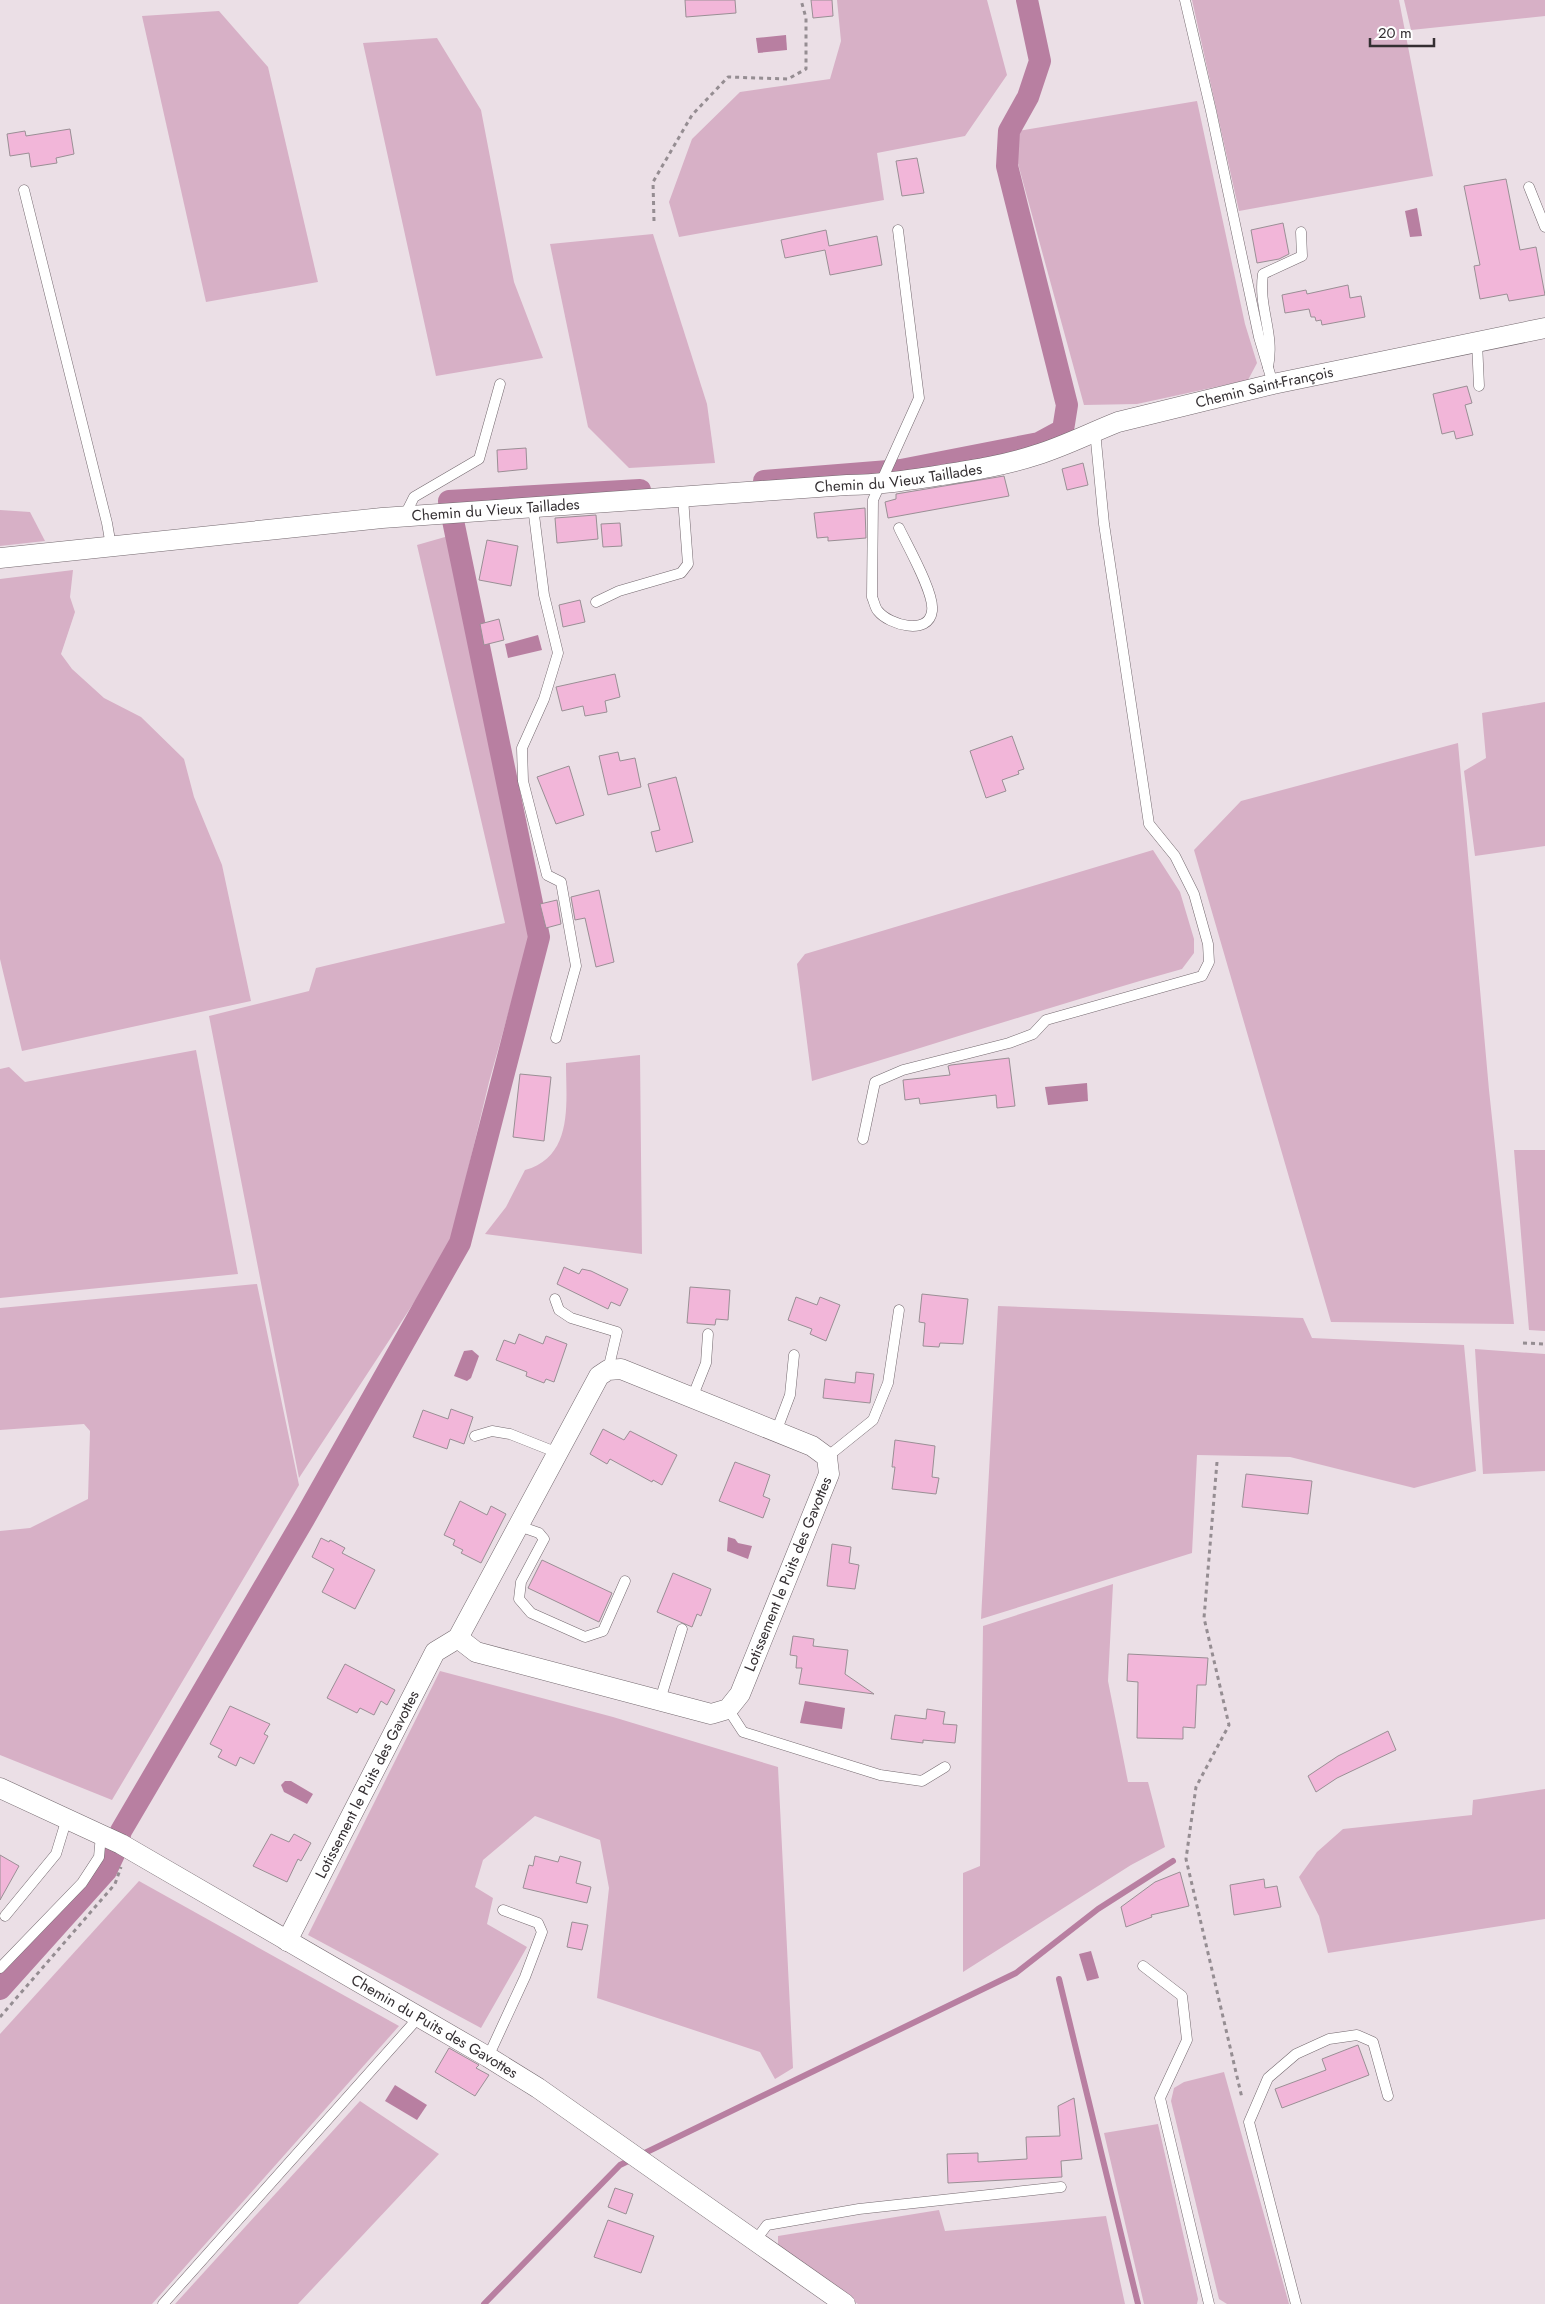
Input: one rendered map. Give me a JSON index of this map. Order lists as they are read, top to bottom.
{
  "streets": {
    "street": [
      "Chemin Saint-François",
      "Chemin du Vieux Taillades",
      "Lotissement le Puits des Gavottes",
      "Chemin du Puits des Gavottes"
    ]
  },
  "crossings": [
    ["Chemin Saint-François", "Chemin du Vieux Taillades"],
    ["Lotissement le Puits des Gavottes", "Chemin du Puits des Gavottes"]
  ],
  "scale_bar": "20 m"
}
